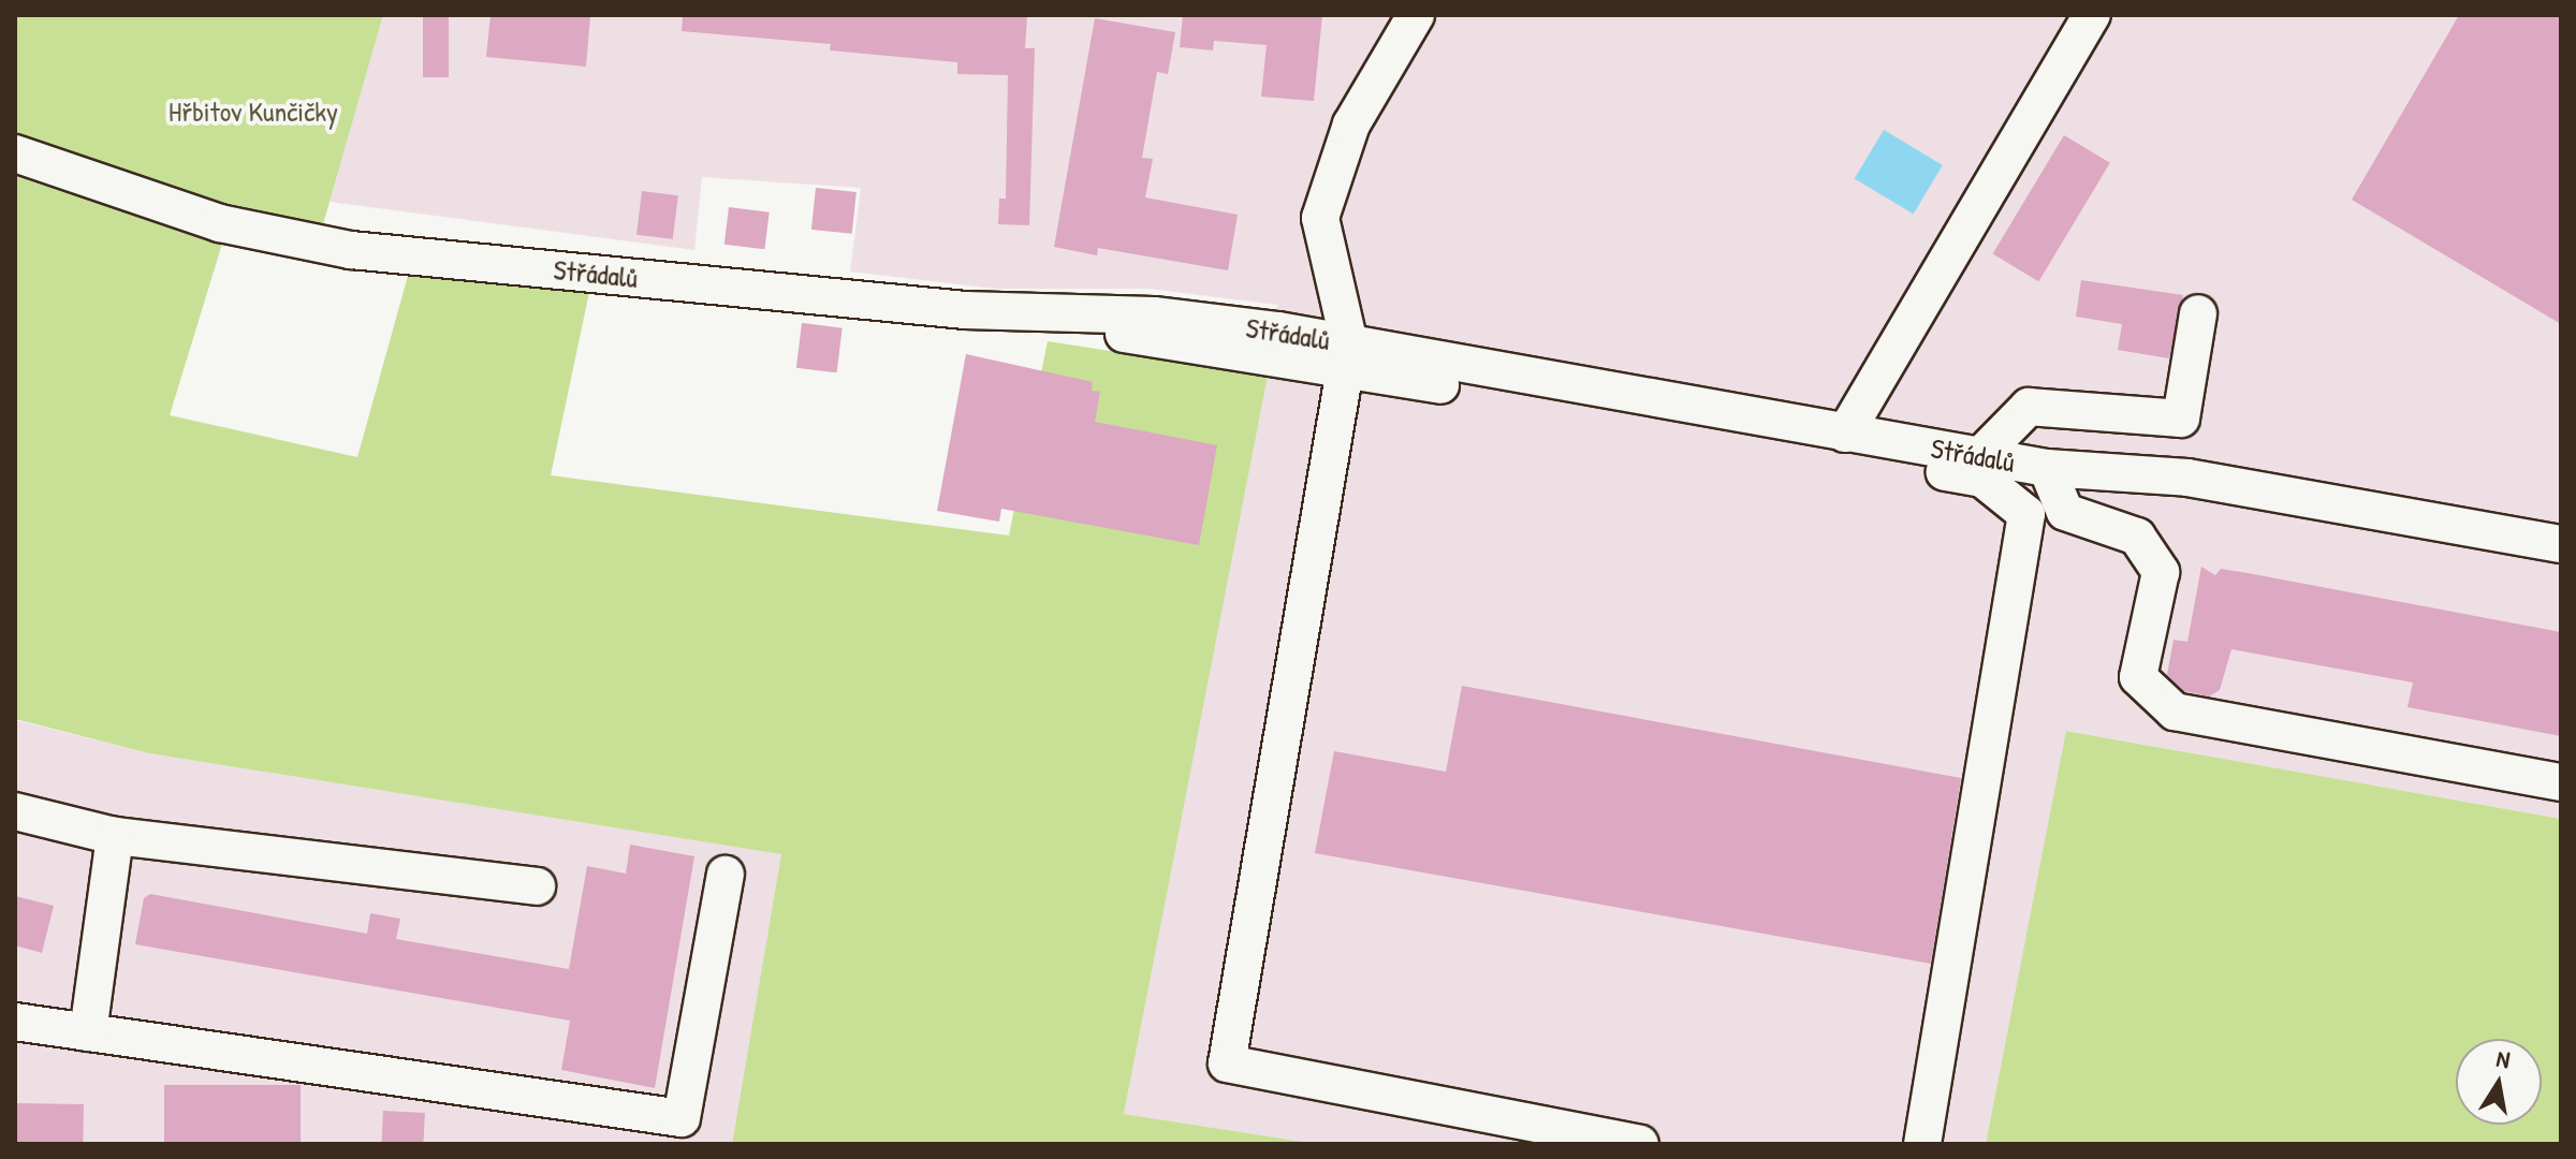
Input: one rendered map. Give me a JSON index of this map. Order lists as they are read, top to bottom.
{
  "streets": {
    "street": ["Střádalů"]
  },
  "parks": ["Hřbitov Kunčičky"],
  "north": "top"
}
